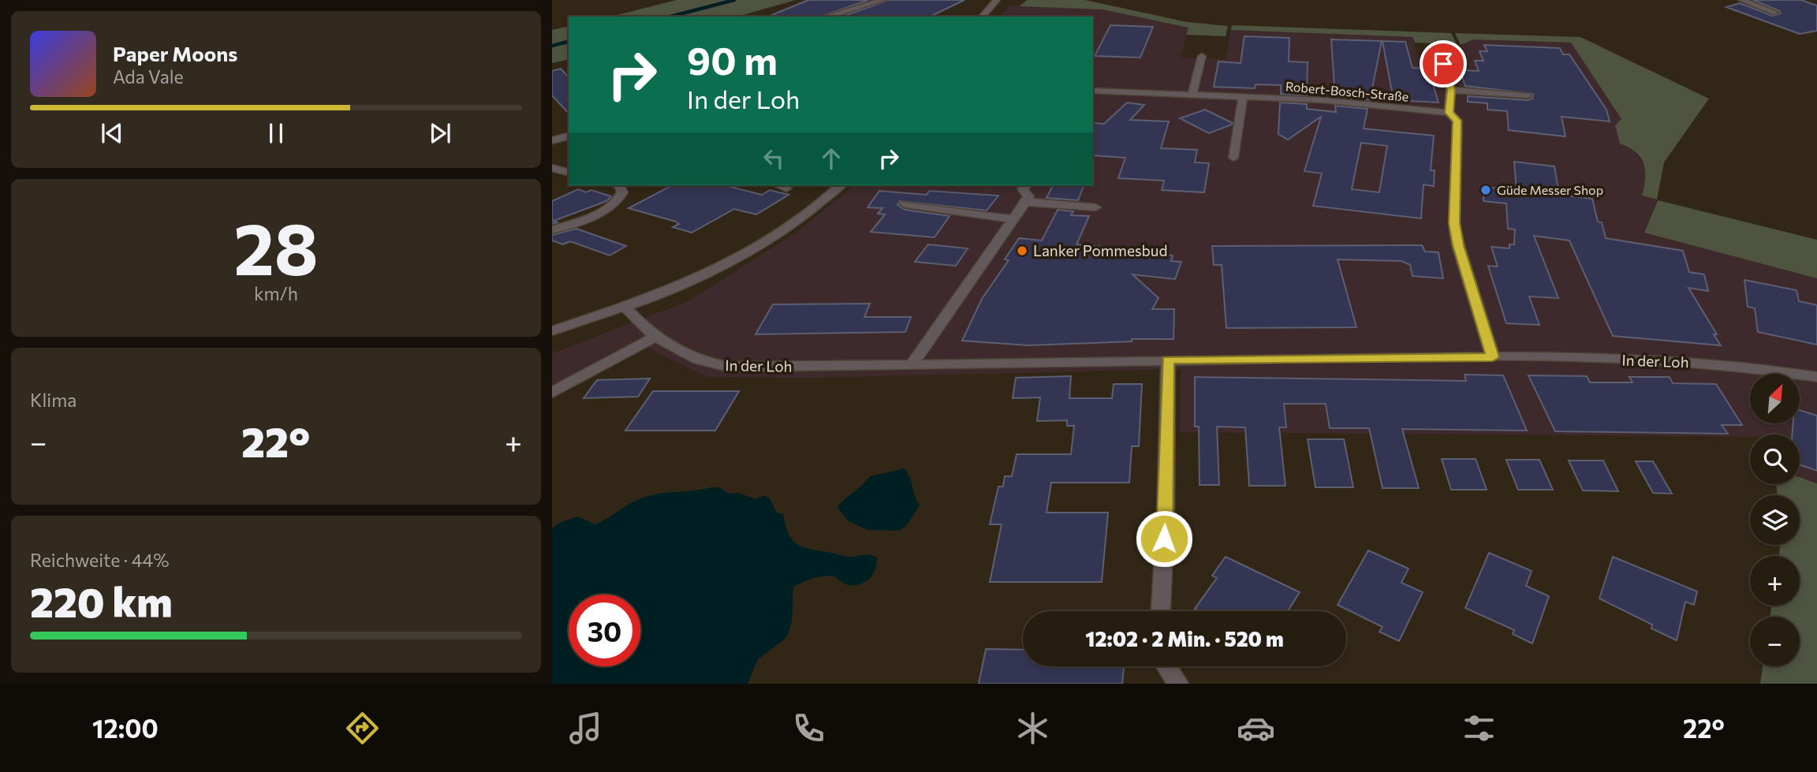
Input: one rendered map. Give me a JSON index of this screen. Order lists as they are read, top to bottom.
{
  "streets": {
    "street": ["Robert-Bosch-Straße", "In der Loh"]
  },
  "places": ["Güde Messer Shop", "Lanker Pommesbud"],
  "north": "top right",
  "page": {
    "turn": ["90 m", "In der Loh"],
    "song": ["Paper Moons", "Ada Vale"],
    "tile": [
      ["28", "km/h"],
      "Klima",
      ["Reichweite · 44%", "220 km"]
    ],
    "map_buttons": ["+", "−"],
    "heat": ["−", "22°", "+"],
    "limit": "30",
    "trip": "12:02 · 2 Min. · 520 m",
    "tabs": ["12:00", "22°"]
  }
}
